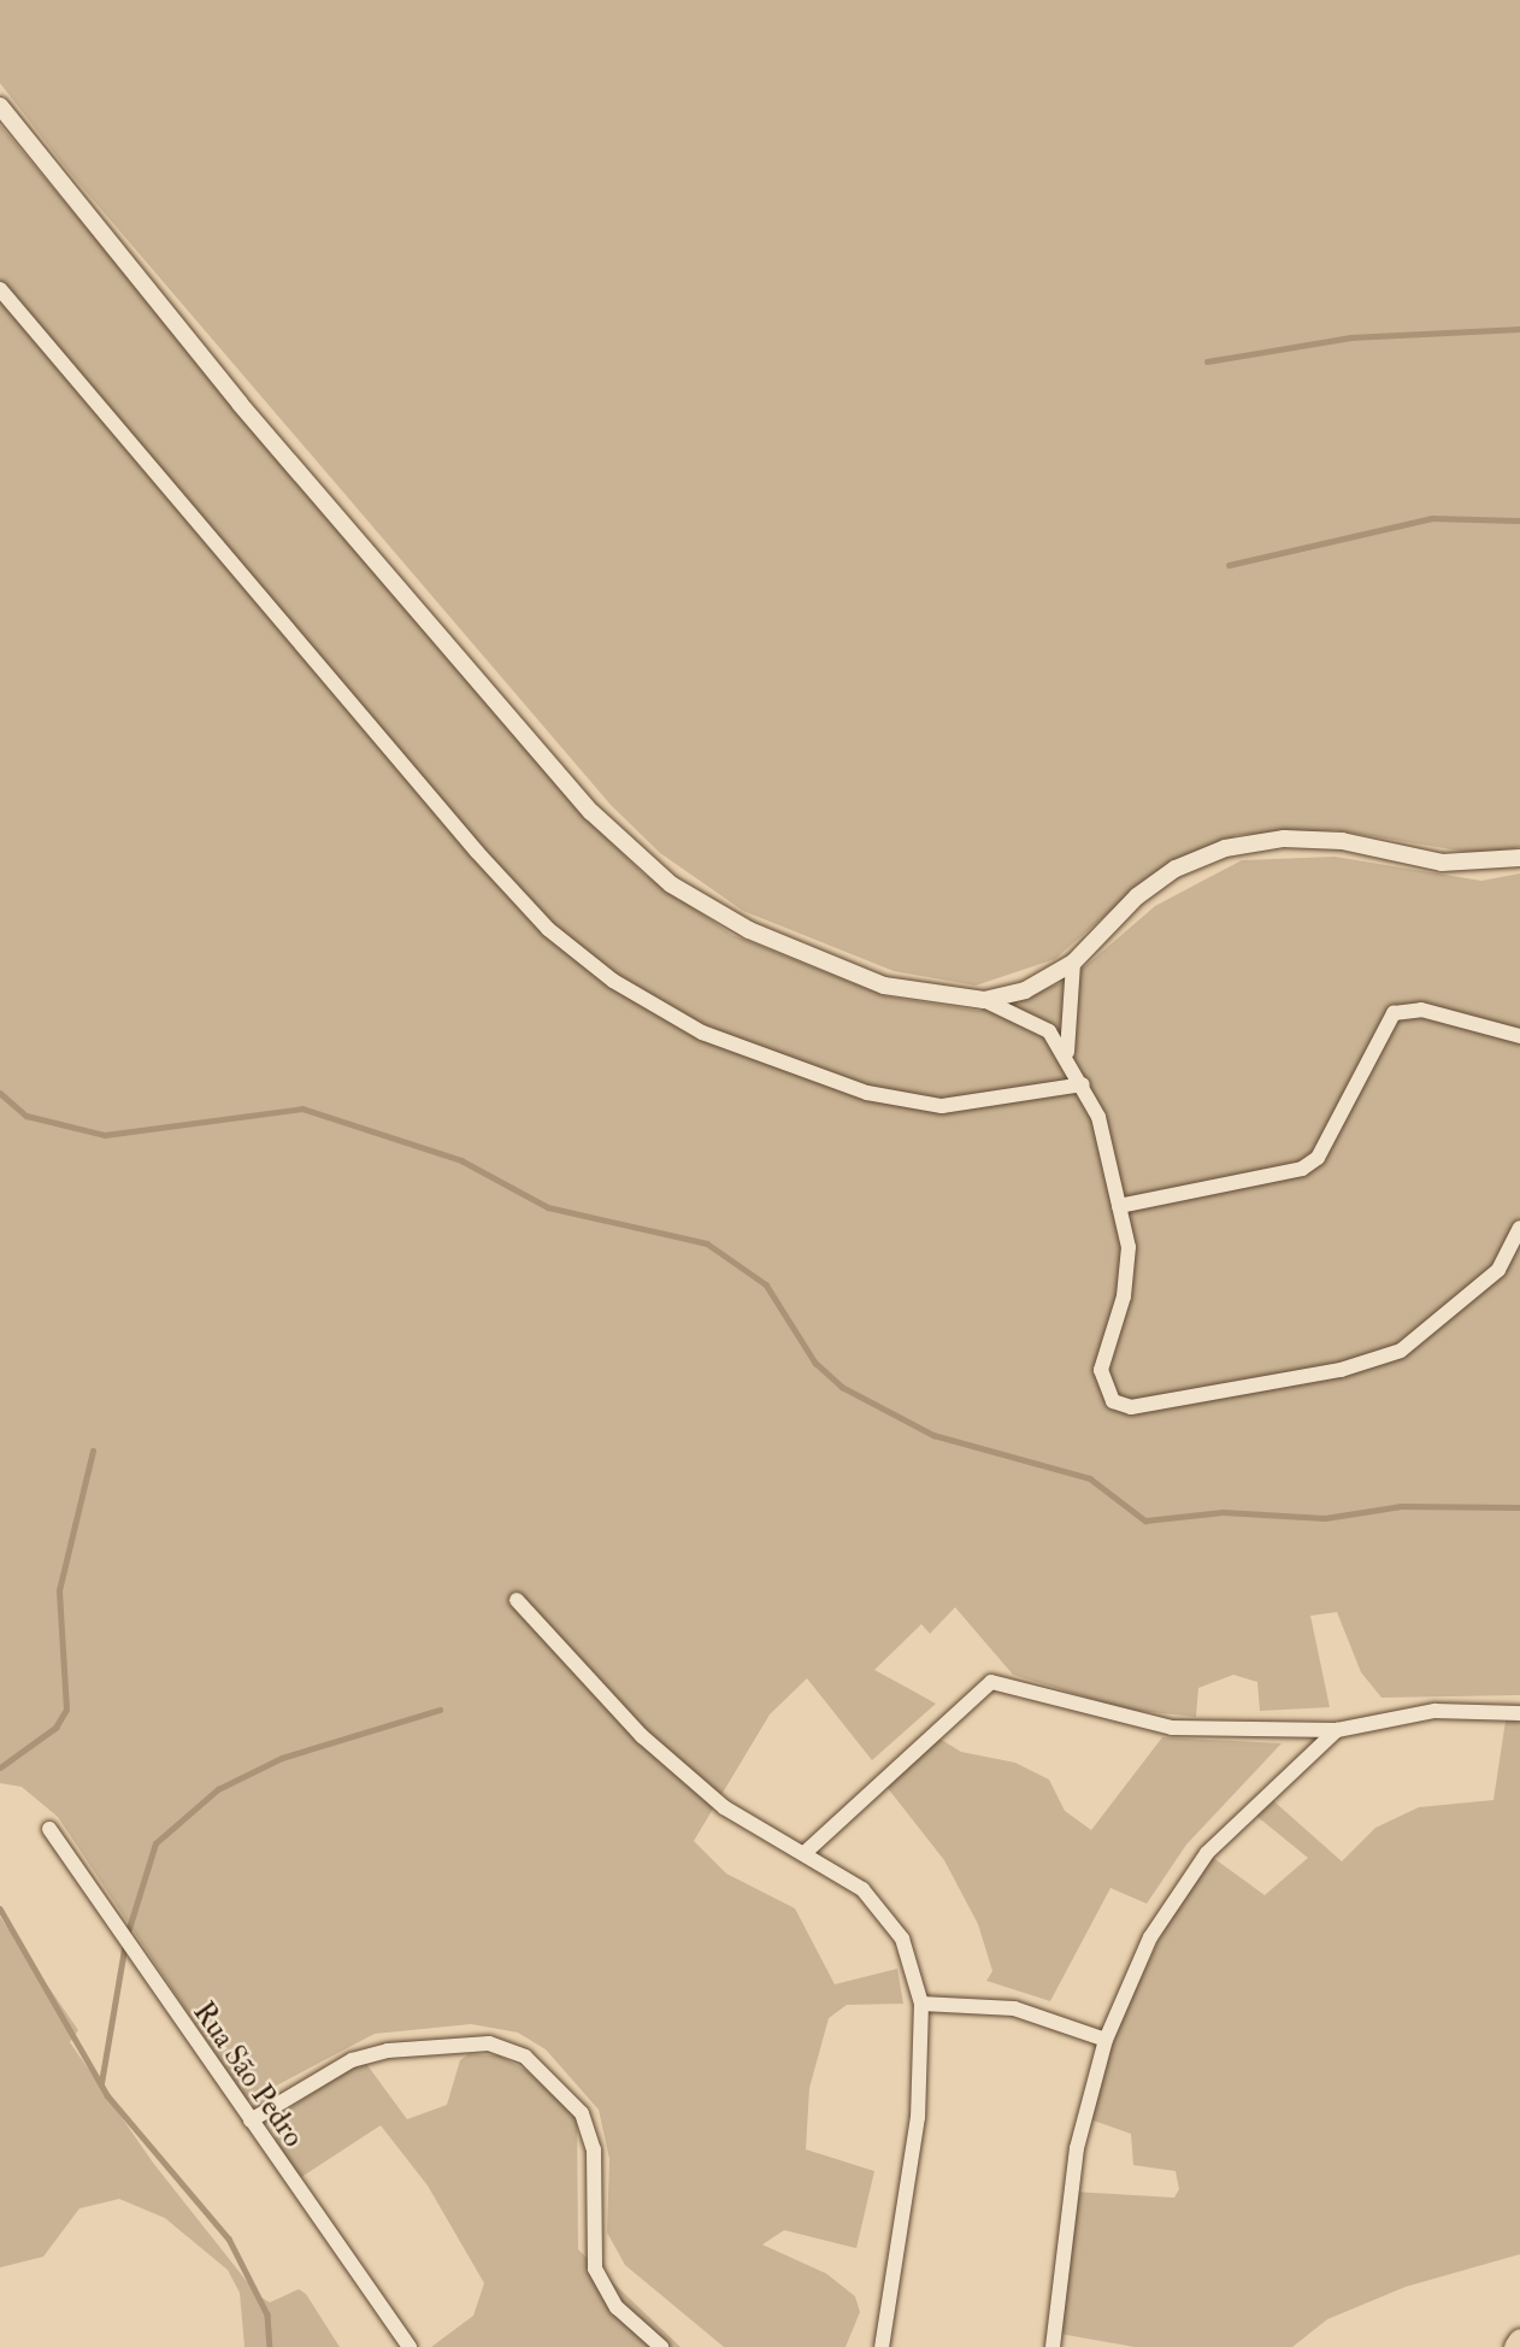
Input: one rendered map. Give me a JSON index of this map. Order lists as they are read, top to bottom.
{
  "streets": {
    "street": ["Rua São Pedro"]
  }
}
